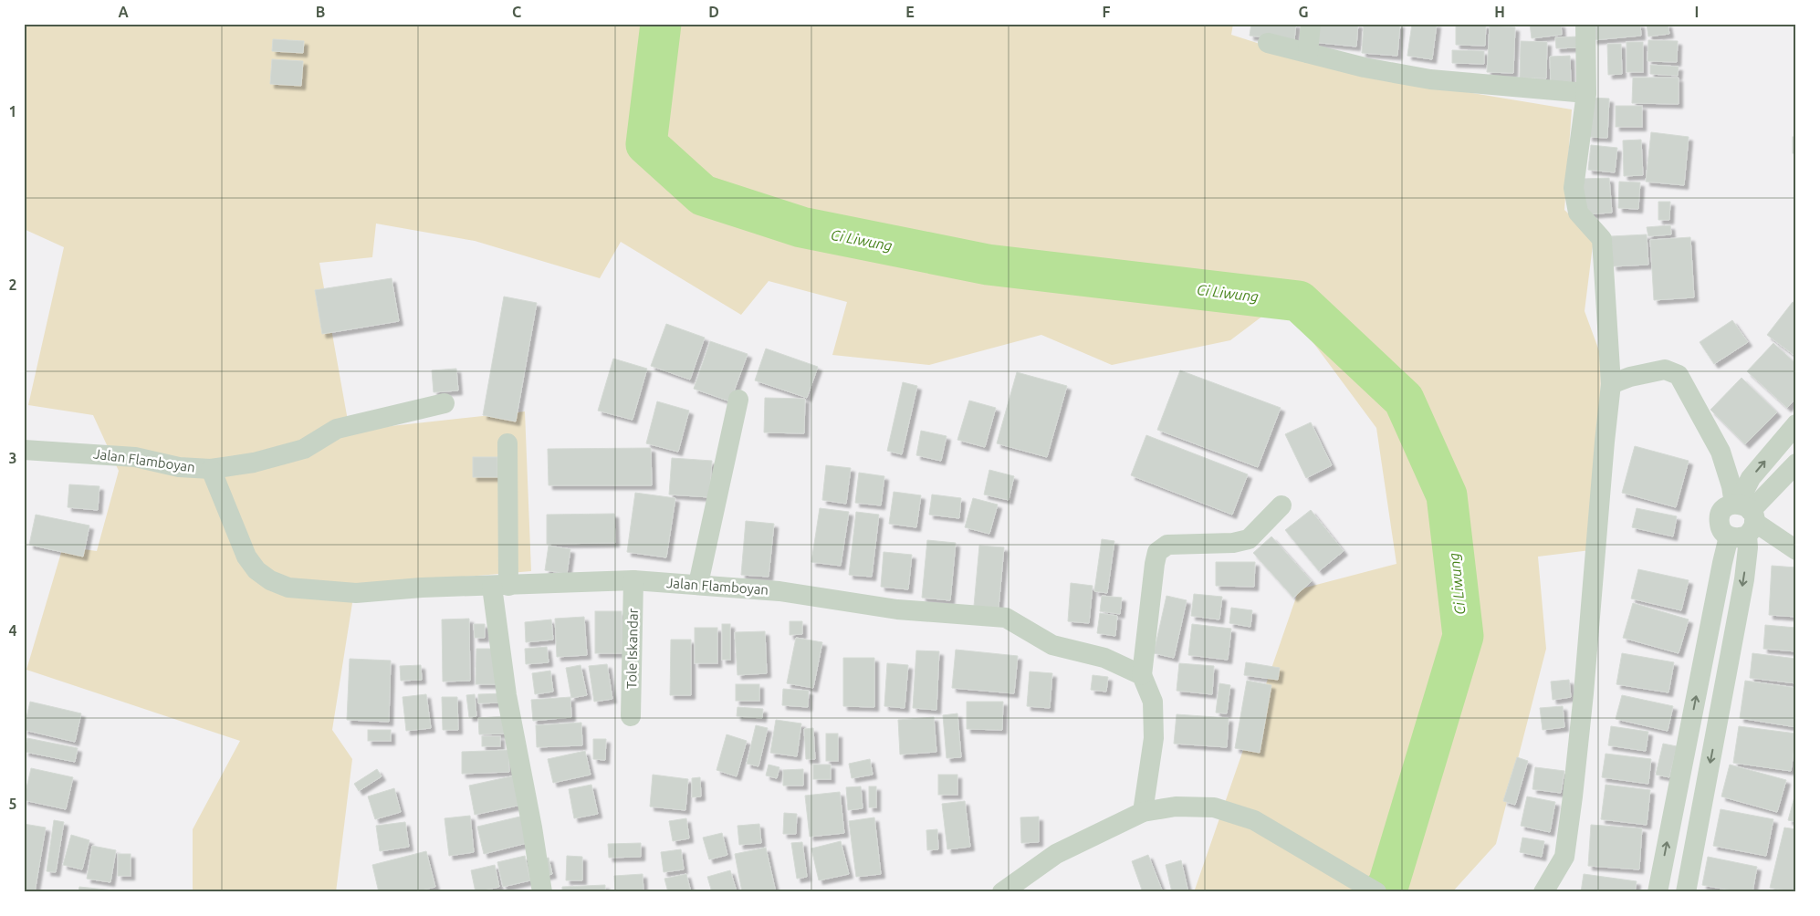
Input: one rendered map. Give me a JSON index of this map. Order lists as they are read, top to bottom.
{
  "streets": {
    "street": ["Jalan Flamboyan", "Tole Iskandar"]
  },
  "crossings": [
    ["Jalan Flamboyan", "Tole Iskandar"]
  ],
  "water": ["Ci Liwung"],
  "grid": {
    "columns": [
      "A",
      "B",
      "C",
      "D",
      "E",
      "F",
      "G",
      "H",
      "I"
    ],
    "rows": [
      "1",
      "2",
      "3",
      "4",
      "5"
    ]
  }
}
